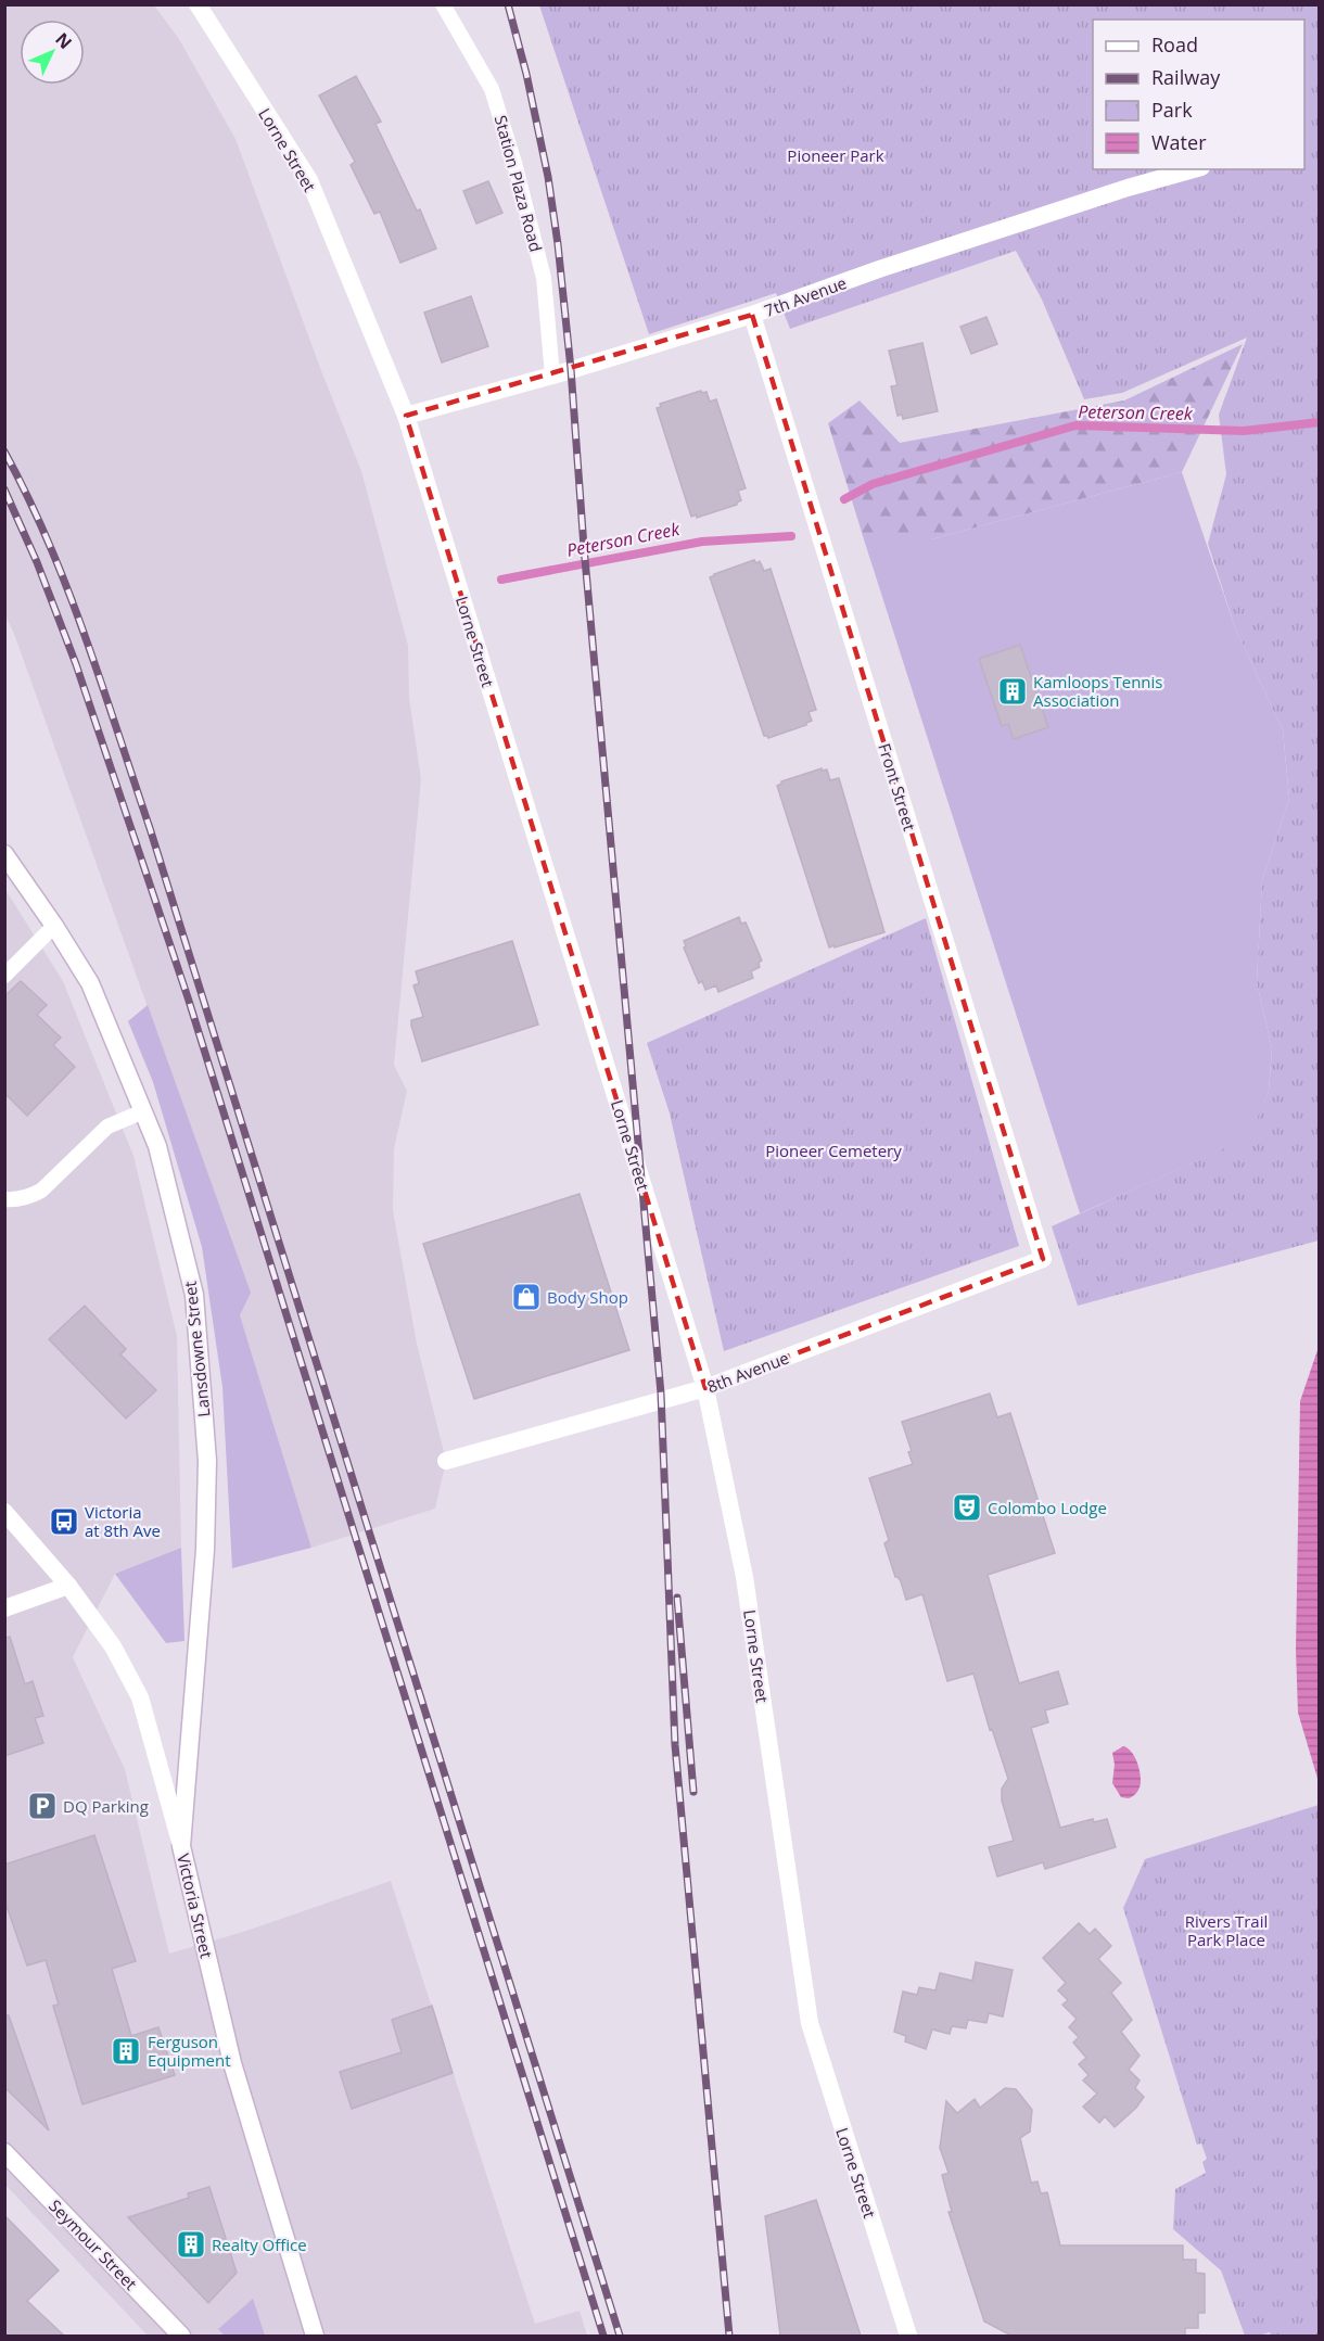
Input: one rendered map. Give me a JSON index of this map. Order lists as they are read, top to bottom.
{
  "streets": {
    "street": [
      "Lorne Street",
      "7th Avenue",
      "Front Street",
      "Lansdowne Street",
      "8th Avenue",
      "Victoria Street",
      "Seymour Street"
    ],
    "lane": ["Station Plaza Road"]
  },
  "crossings": [
    ["Lorne Street", "7th Avenue"],
    ["Lorne Street", "8th Avenue"],
    ["Station Plaza Road", "7th Avenue"],
    ["7th Avenue", "Front Street"],
    ["Front Street", "8th Avenue"],
    ["Lansdowne Street", "Victoria Street"]
  ],
  "water": ["Peterson Creek"],
  "parks": ["Pioneer Park", "Pioneer Cemetery", "Rivers Trail Park Place"],
  "places": {
    "building": ["Kamloops Tennis Association", "Ferguson Equipment", "Realty Office"],
    "shop": ["Body Shop"],
    "theatre": ["Colombo Lodge"],
    "bus stop": ["Victoria at 8th Ave"],
    "parking": ["DQ Parking"]
  },
  "legend": [
    "Road",
    "Railway",
    "Park",
    "Water"
  ],
  "north": "top right"
}
